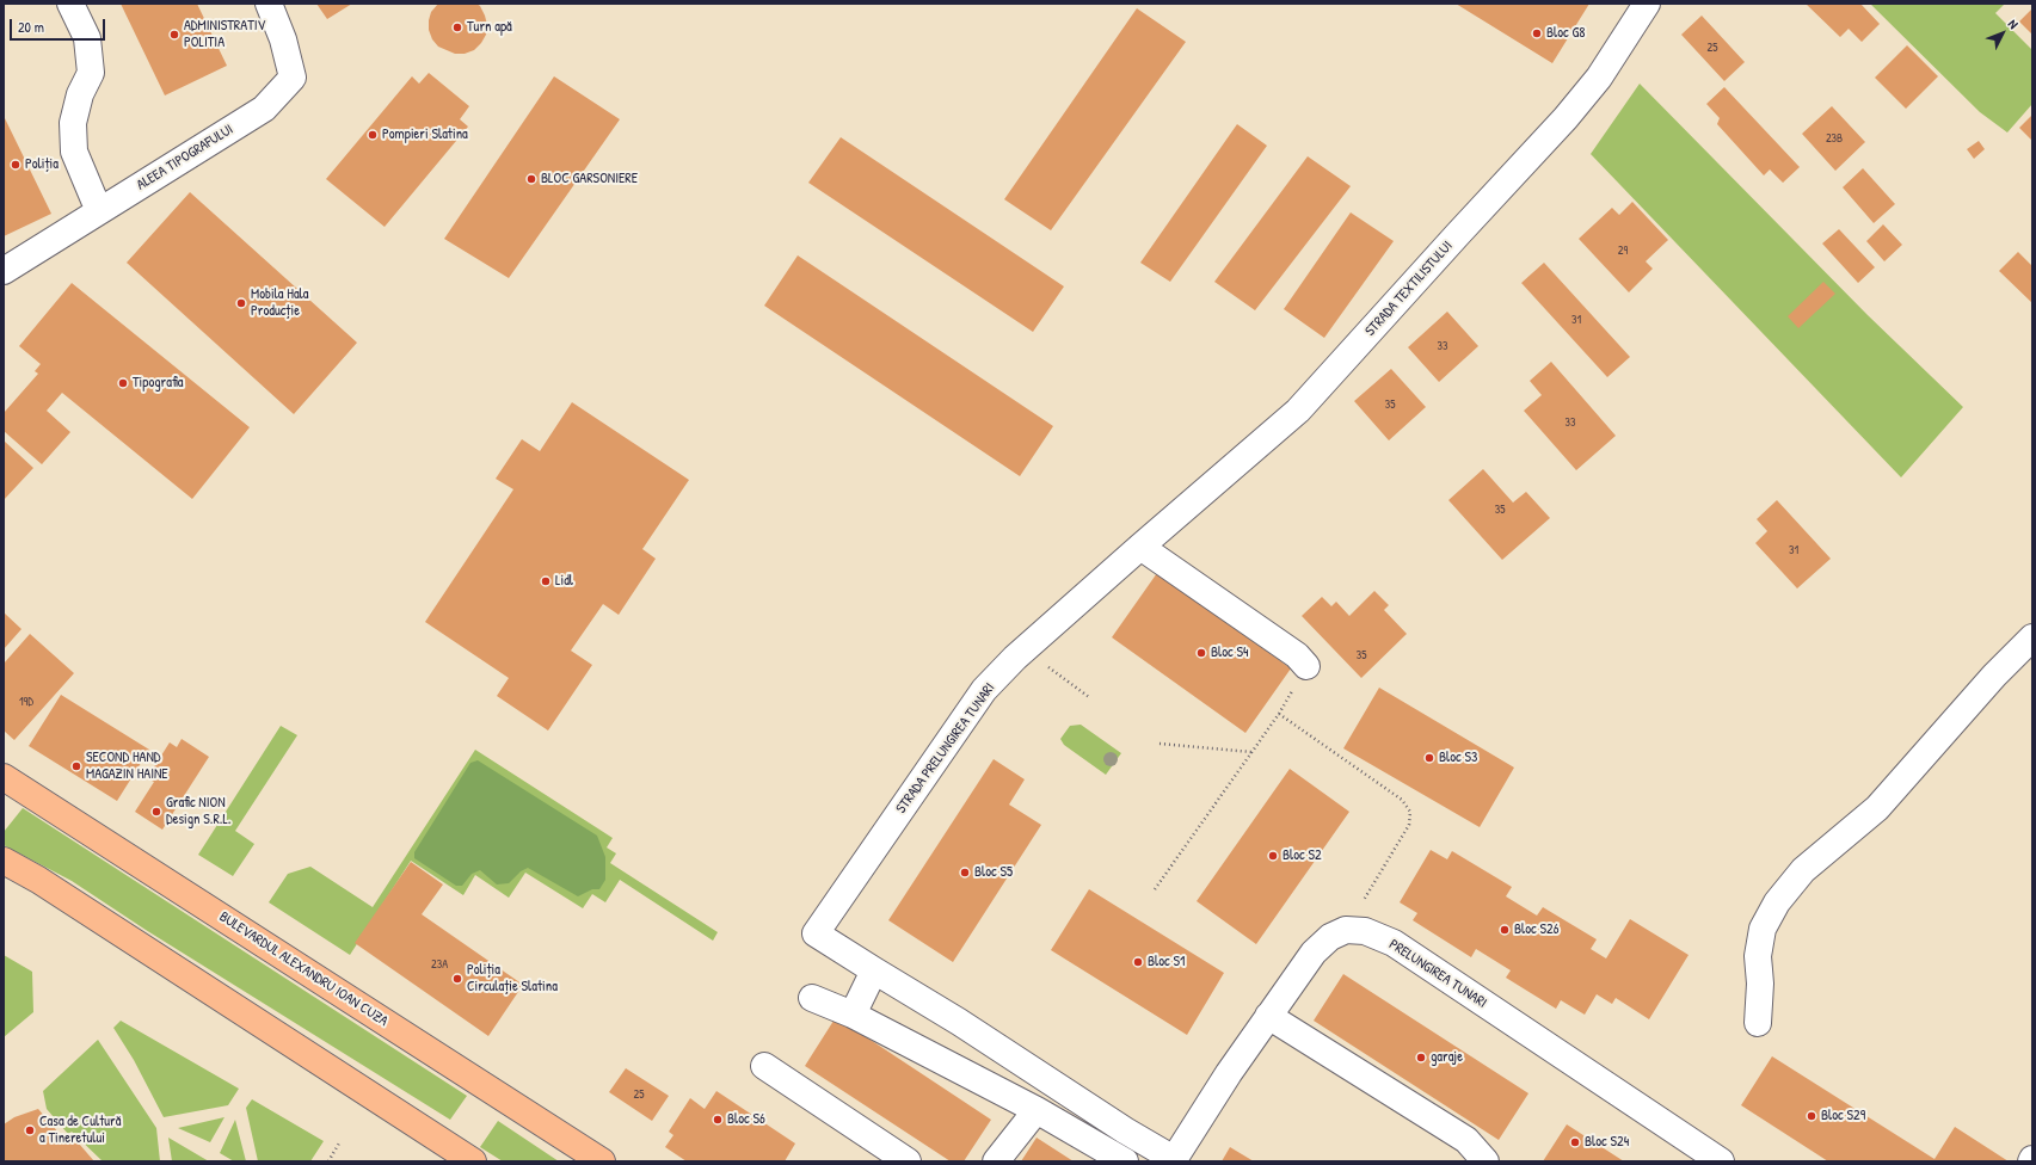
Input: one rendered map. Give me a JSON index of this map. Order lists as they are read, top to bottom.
{
  "streets": {
    "main road": ["BULEVARDUL ALEXANDRU IOAN CUZA"],
    "street": [
      "ALEEA TIPOGRAFULUI",
      "STRADA TEXTILISTULUI",
      "STRADA PRELUNGIREA TUNARI",
      "PRELUNGIREA TUNARI"
    ]
  },
  "crossings": [
    ["STRADA TEXTILISTULUI", "STRADA PRELUNGIREA TUNARI"]
  ],
  "places": [
    "Turn apă",
    "Bloc G8",
    "ADMINISTRATIV POLITIA",
    "Pompieri Slatina",
    "Poliția",
    "BLOC GARSONIERE",
    "Mobila Hala Producție",
    "Tipografia",
    "Lidl",
    "Bloc S4",
    "Bloc S3",
    "SECOND HAND MAGAZIN HAINE",
    "Grafic NION Design S.R.L.",
    "Bloc S2",
    "Bloc S5",
    "Bloc S26",
    "Bloc S1",
    "Poliția Circulație Slatina",
    "garaje",
    "Bloc S29",
    "Bloc S6",
    "Casa de Cultură a Tineretului",
    "Bloc S24"
  ],
  "house_numbers": [
    "25",
    "23B",
    "29",
    "31",
    "33",
    "35",
    "33",
    "35",
    "31",
    "35",
    "19D",
    "23A",
    "25"
  ],
  "scale_bar": "20 m",
  "north": "top right"
}
